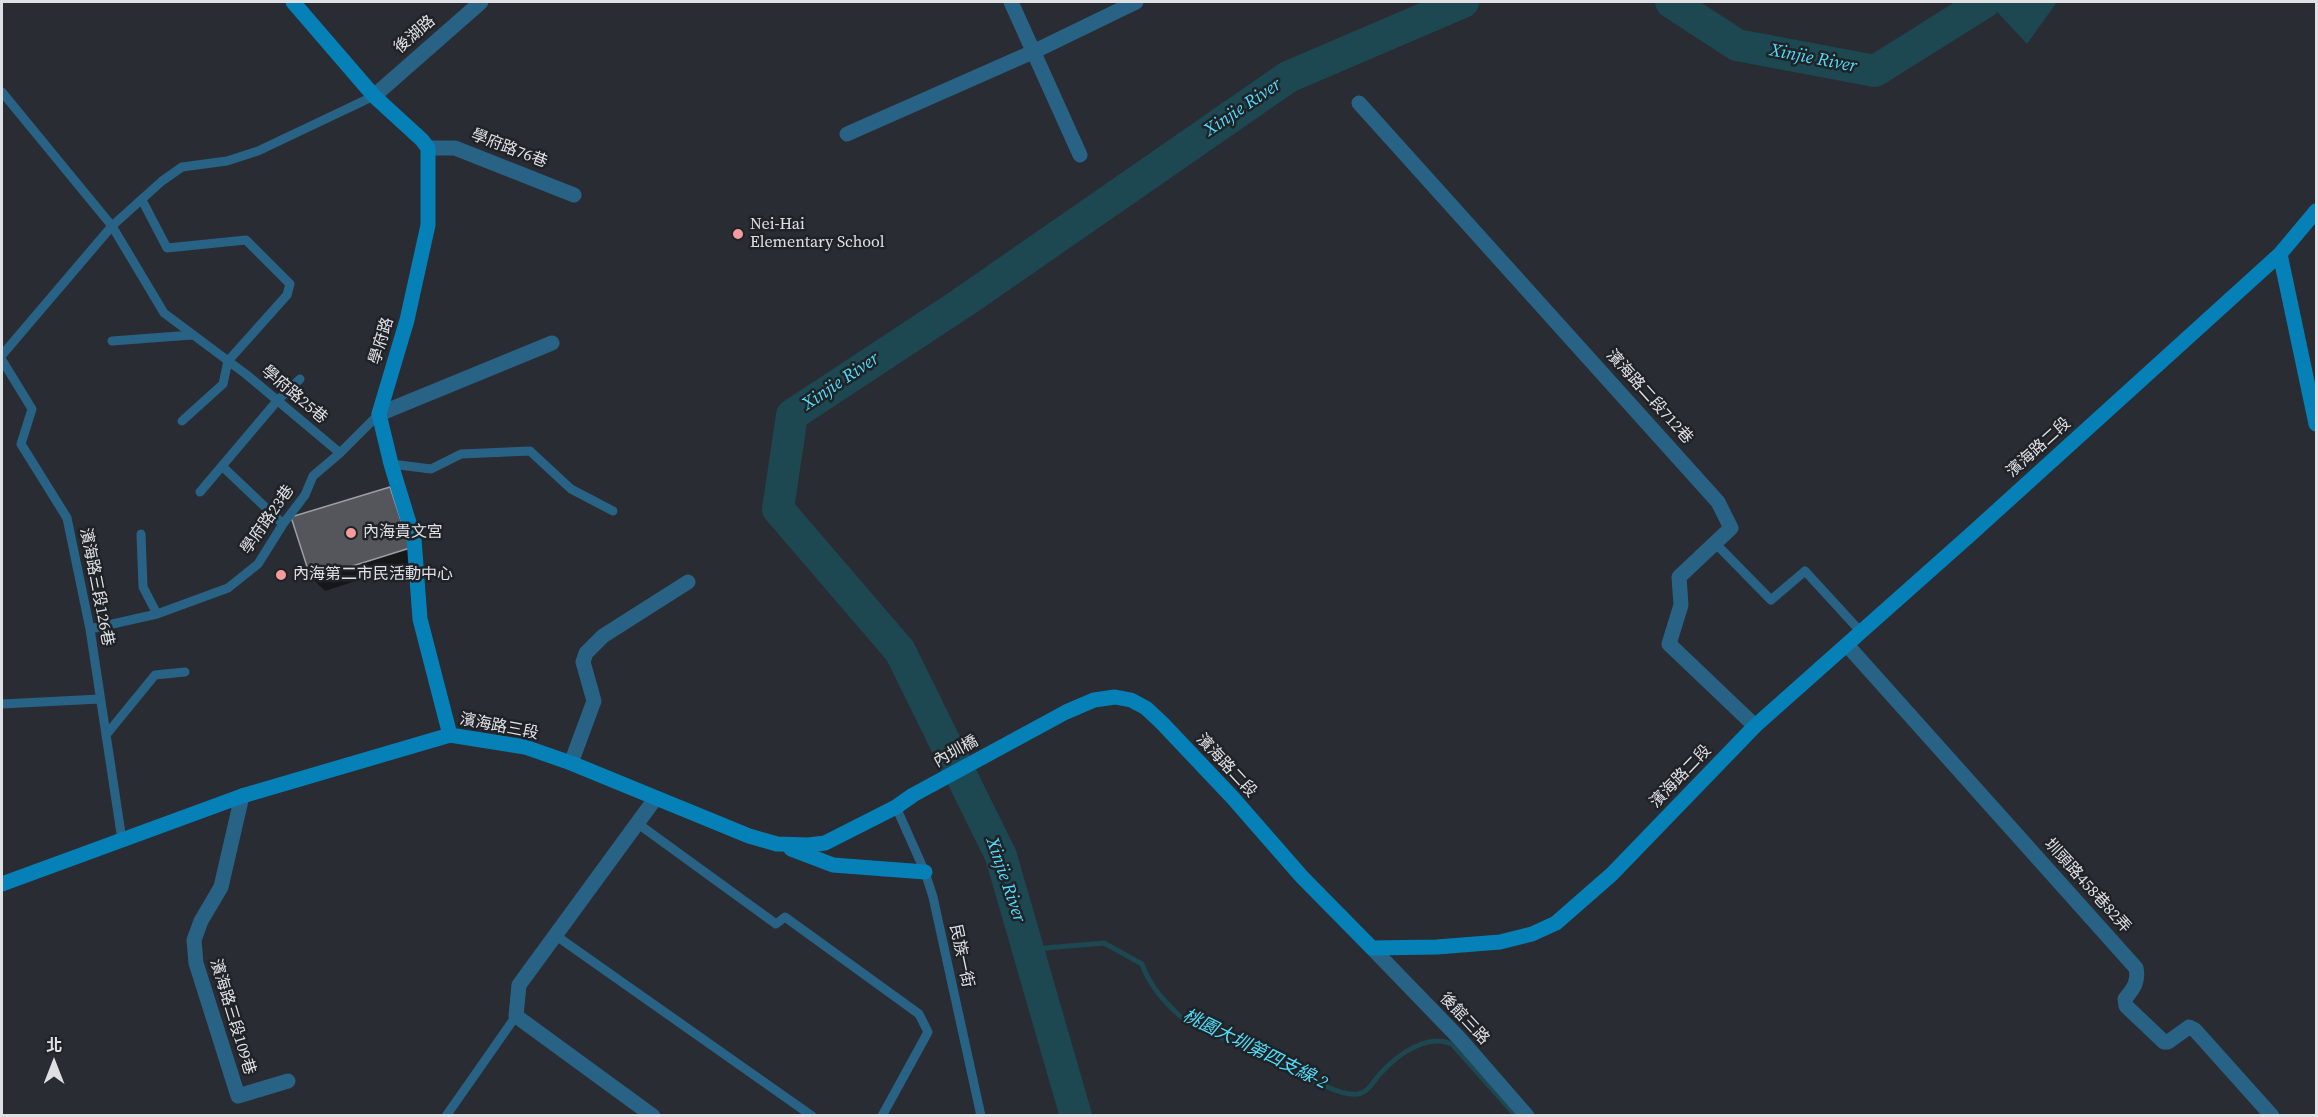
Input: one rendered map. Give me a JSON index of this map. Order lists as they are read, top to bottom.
{
  "streets": {
    "street": [
      "後湖路",
      "學府路76巷",
      "學府路",
      "濱海路二段712巷",
      "濱海路二段",
      "濱海路三段",
      "內圳橋",
      "圳頭路458巷82弄",
      "濱海路三段109巷",
      "後館三路"
    ],
    "lane": [
      "學府路25巷",
      "學府路23巷",
      "濱海路三段126巷",
      "民族一街"
    ]
  },
  "crossings": [
    ["學府路76巷", "學府路"],
    ["學府路", "學府路23巷"],
    ["學府路25巷", "學府路23巷"],
    ["濱海路二段712巷", "濱海路二段"],
    ["濱海路二段", "內圳橋"],
    ["濱海路二段", "圳頭路458巷82弄"],
    ["濱海路二段", "後館三路"],
    ["學府路23巷", "濱海路三段126巷"],
    ["濱海路三段126巷", "濱海路三段"],
    ["濱海路三段", "內圳橋"],
    ["濱海路三段", "民族一街"],
    ["濱海路三段", "濱海路三段109巷"]
  ],
  "water": ["Xinjie River", "桃園大圳第四支線-2"],
  "places": ["Nei-Hai Elementary School", "內海貴文宮", "內海第二市民活動中心"],
  "north": "top"
}
